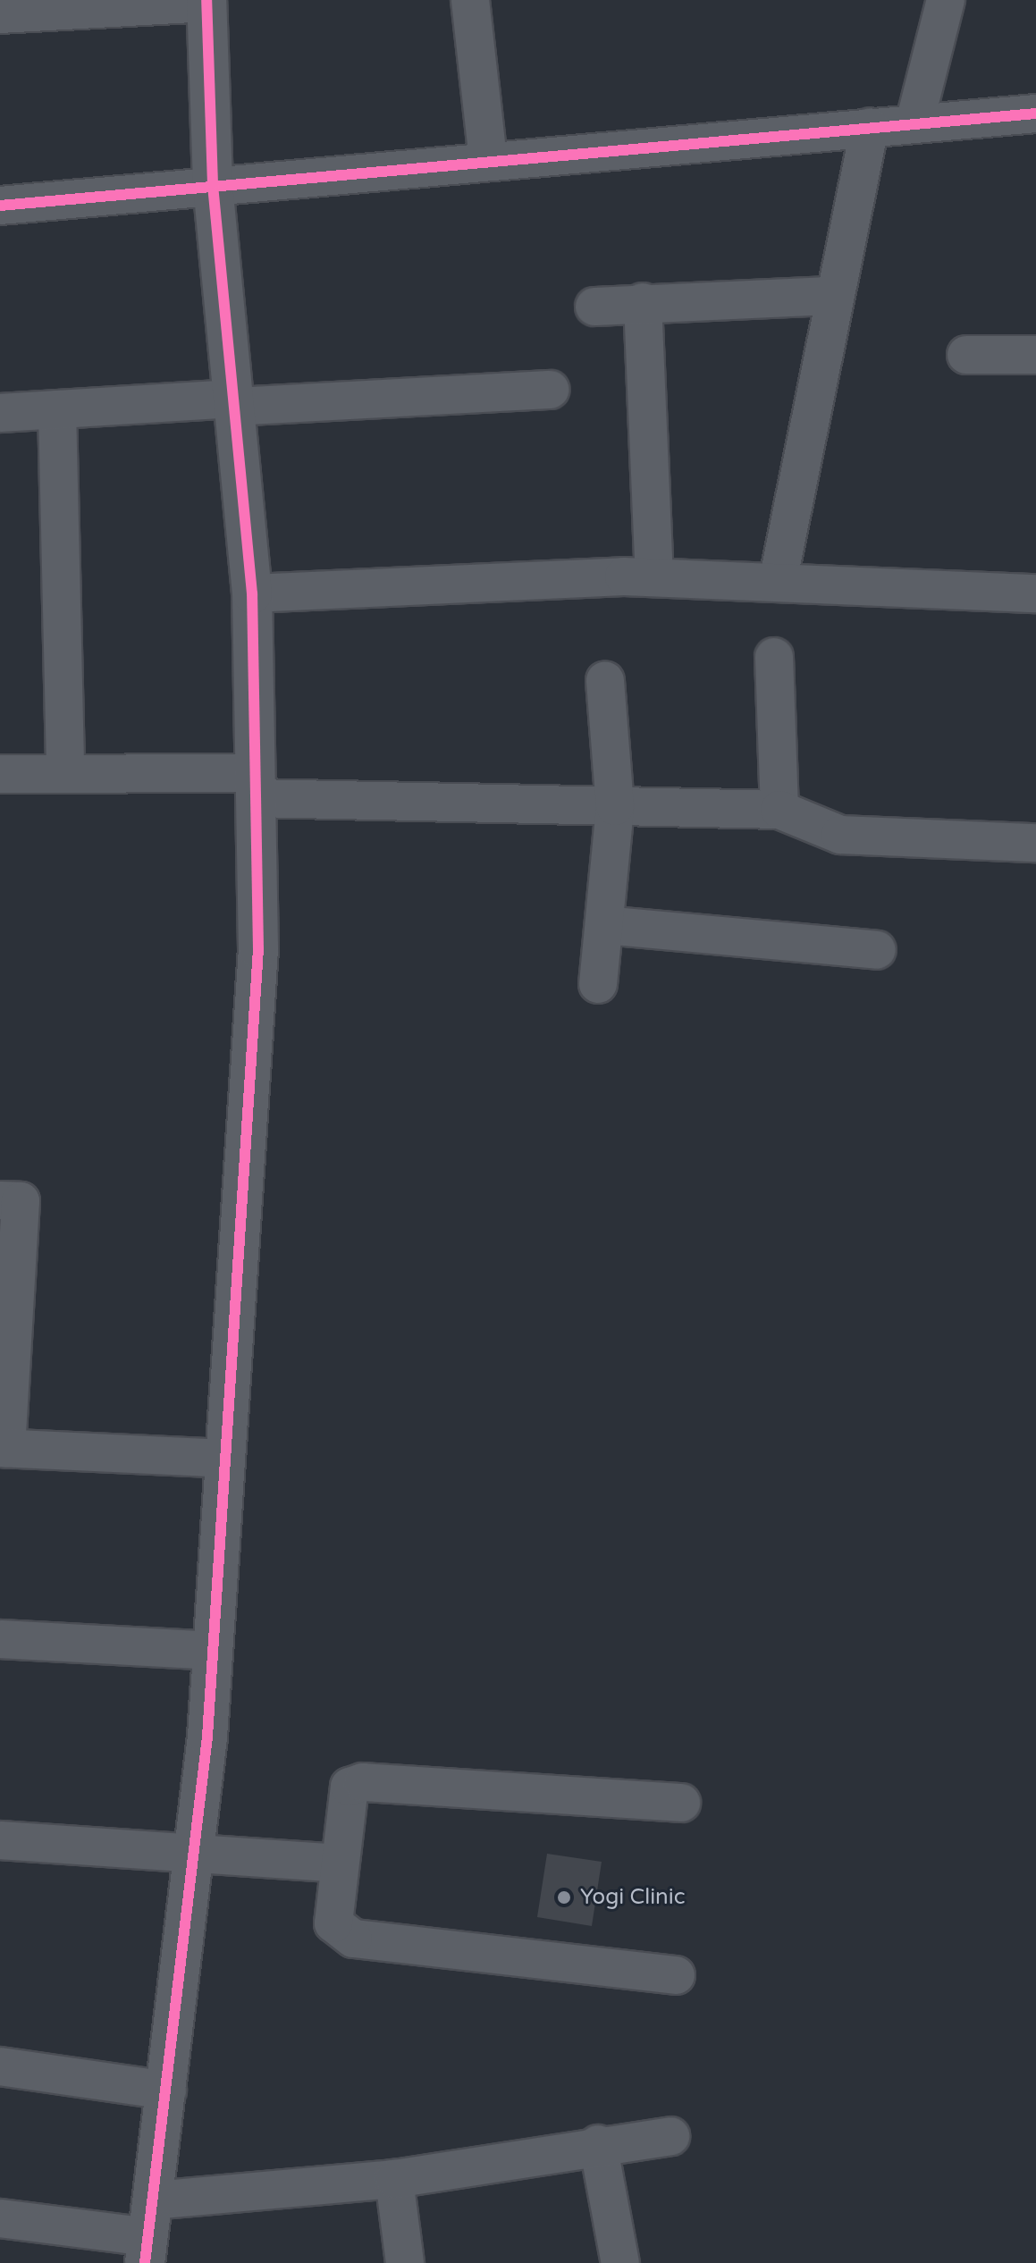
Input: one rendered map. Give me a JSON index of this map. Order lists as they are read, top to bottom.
{
  "places": ["Yogi Clinic"]
}
